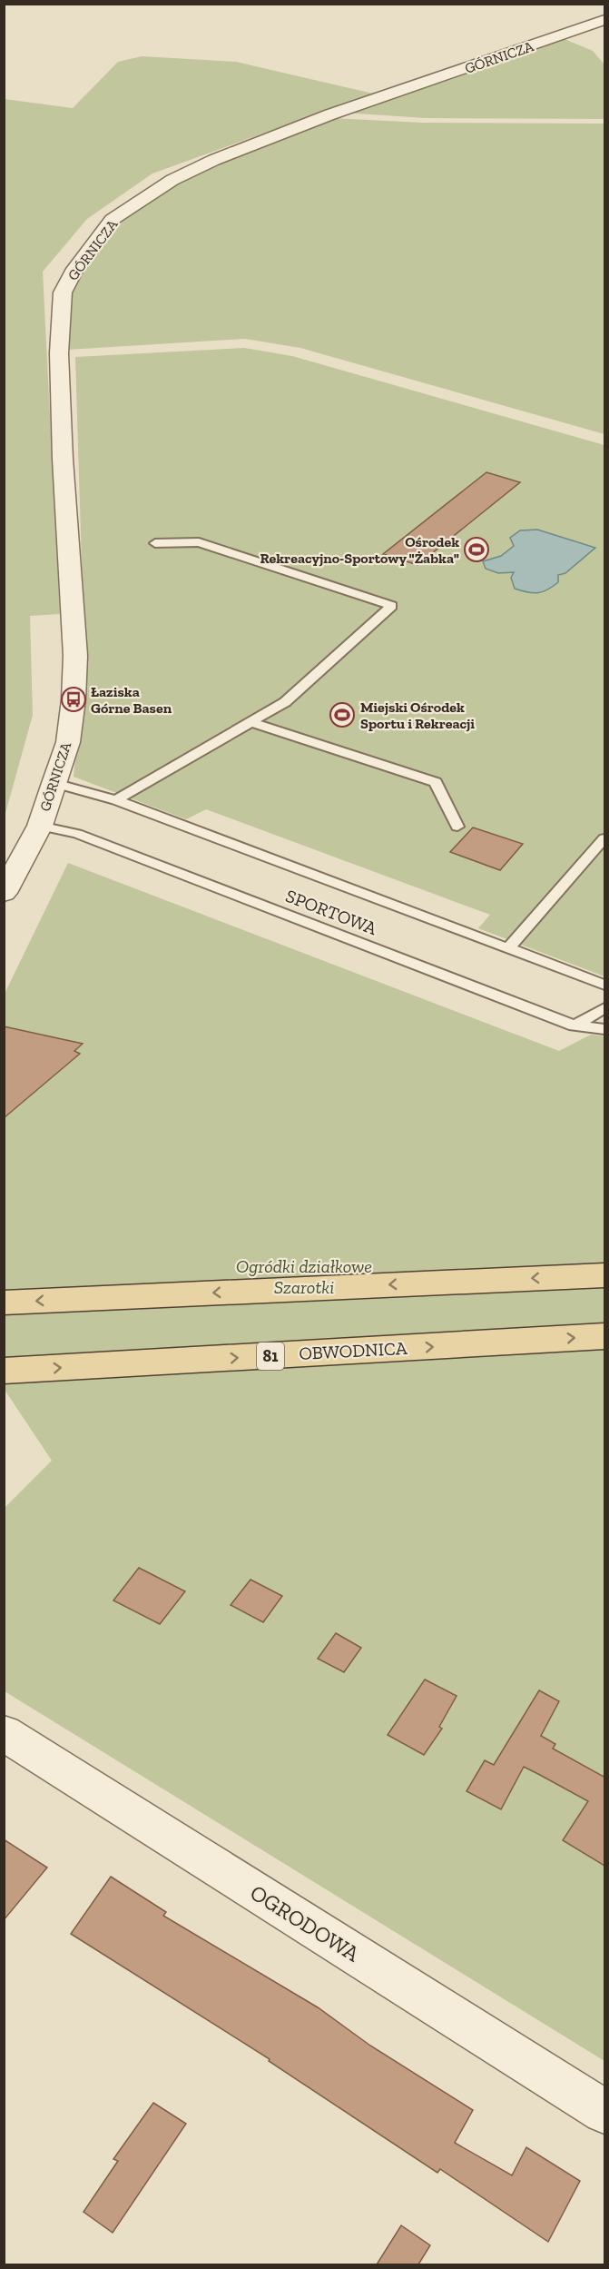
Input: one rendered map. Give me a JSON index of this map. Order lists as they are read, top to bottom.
{
  "streets": {
    "main road": ["OBWODNICA", "81"],
    "street": ["GÓRNICZA", "OGRODOWA"],
    "lane": ["SPORTOWA"]
  },
  "crossings": [
    ["GÓRNICZA", "SPORTOWA"]
  ],
  "parks": ["Ogródki działkowe Szarotki"],
  "places": {
    "sports": ["Ośrodek Rekreacyjno-Sportowy \"Żabka\"", "Miejski Ośrodek Sportu i Rekreacji"],
    "bus stop": ["Łaziska Górne Basen"]
  }
}
